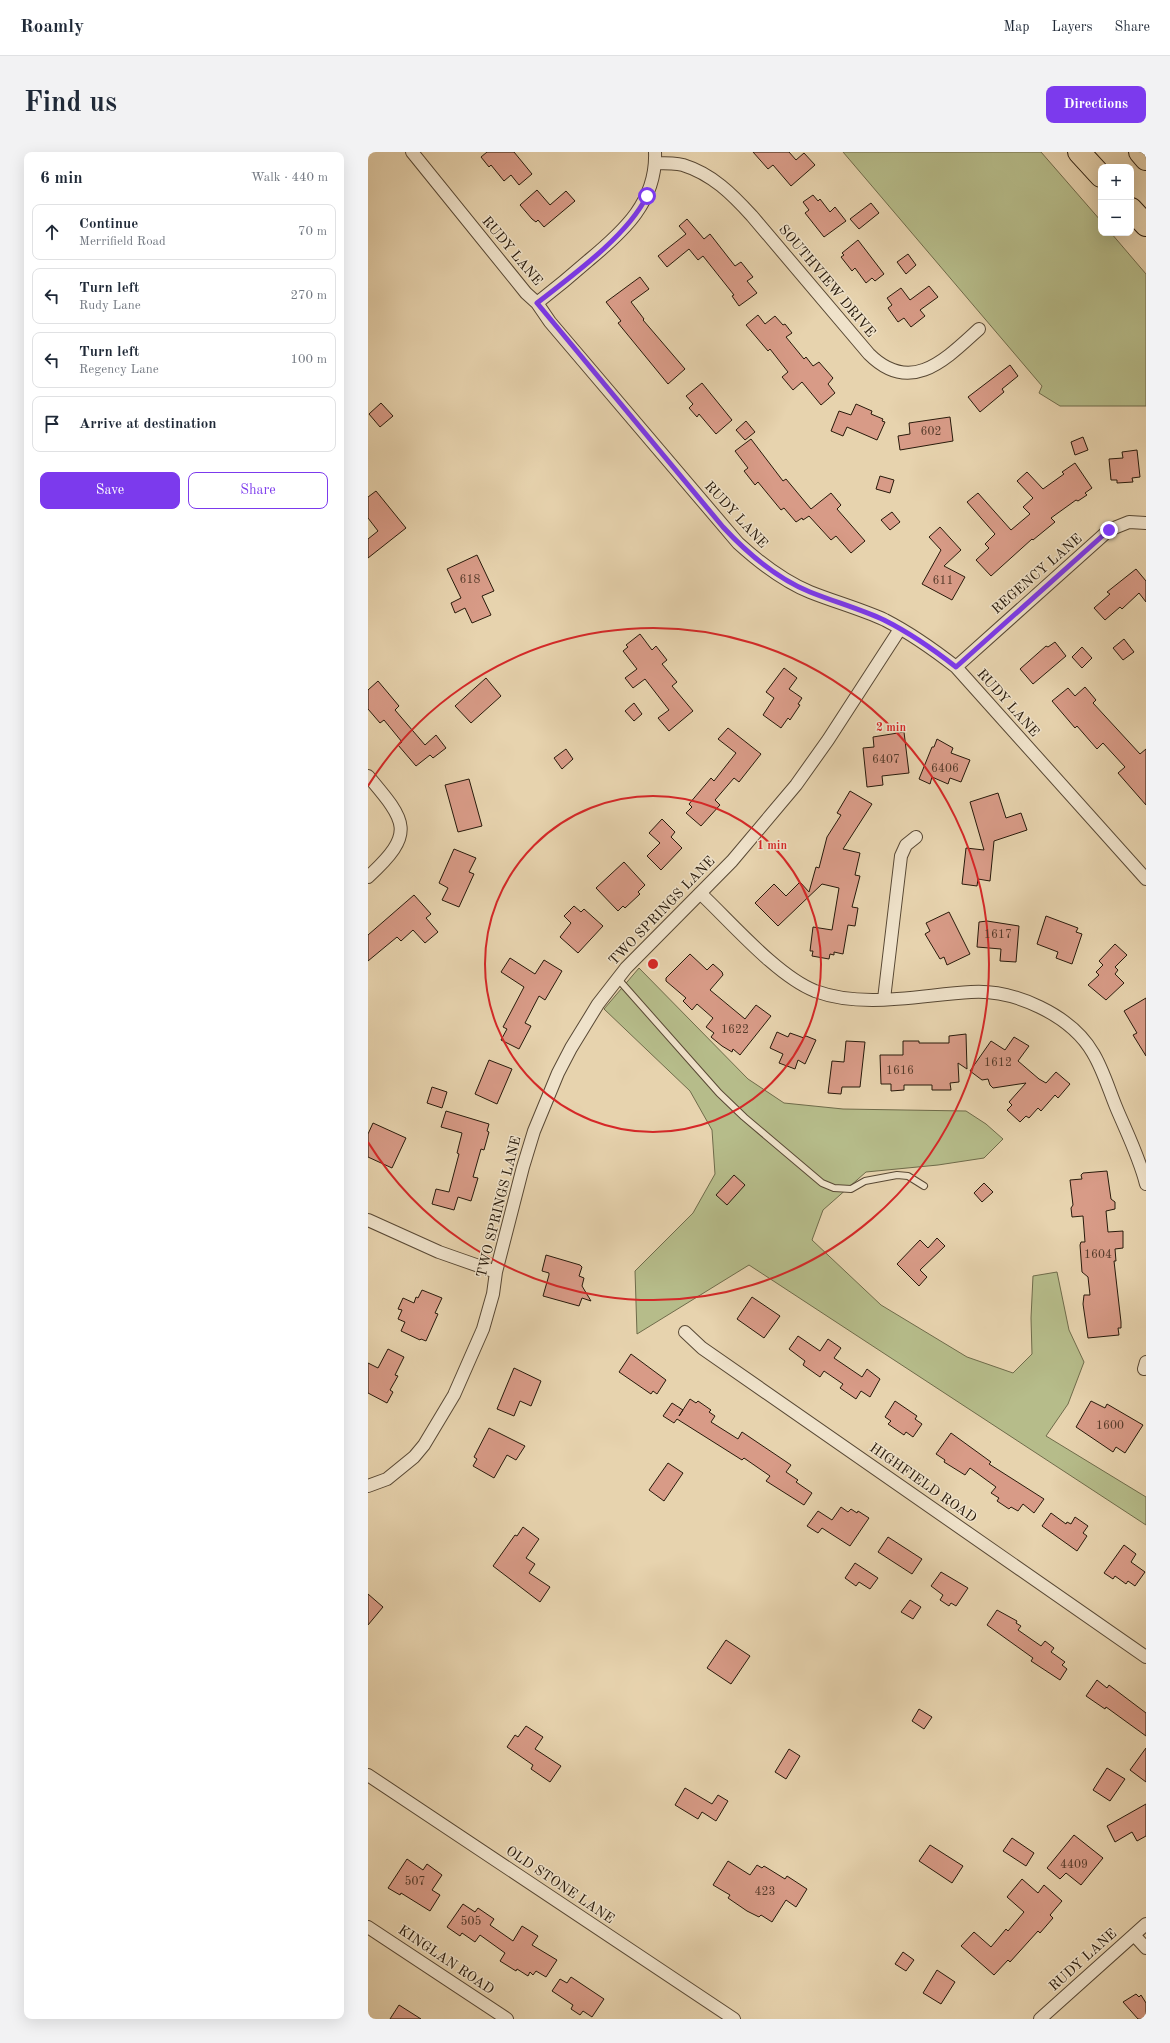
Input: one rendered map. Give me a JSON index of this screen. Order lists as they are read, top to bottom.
{
  "streets": {
    "street": [
      "RUDY LANE",
      "SOUTHVIEW DRIVE",
      "REGENCY LANE",
      "TWO SPRINGS LANE",
      "HIGHFIELD ROAD",
      "OLD STONE LANE",
      "KINGLAN ROAD"
    ]
  },
  "crossings": [
    ["RUDY LANE", "REGENCY LANE"],
    ["RUDY LANE", "TWO SPRINGS LANE"]
  ],
  "house_numbers": [
    "602",
    "618",
    "611",
    "6407",
    "6406",
    "1617",
    "1622",
    "1612",
    "1616",
    "1604",
    "1600",
    "4409",
    "507",
    "423",
    "505"
  ],
  "page": {
    "header": "Roamly",
    "nav": ["Map", "Layers", "Share"],
    "buttons": [
      "Directions",
      ["Save", "Share"]
    ],
    "title": "Find us",
    "heading": ["6 min", "Walk · 440 m"],
    "map_buttons": ["+", "−"],
    "list": [
      ["Continue", "Merrifield Road", "70 m"],
      ["Turn left", "Rudy Lane", "270 m"],
      ["Turn left", "Regency Lane", "100 m"],
      "Arrive at destination"
    ]
  },
  "rings": ["2 min", "1 min"]
}
